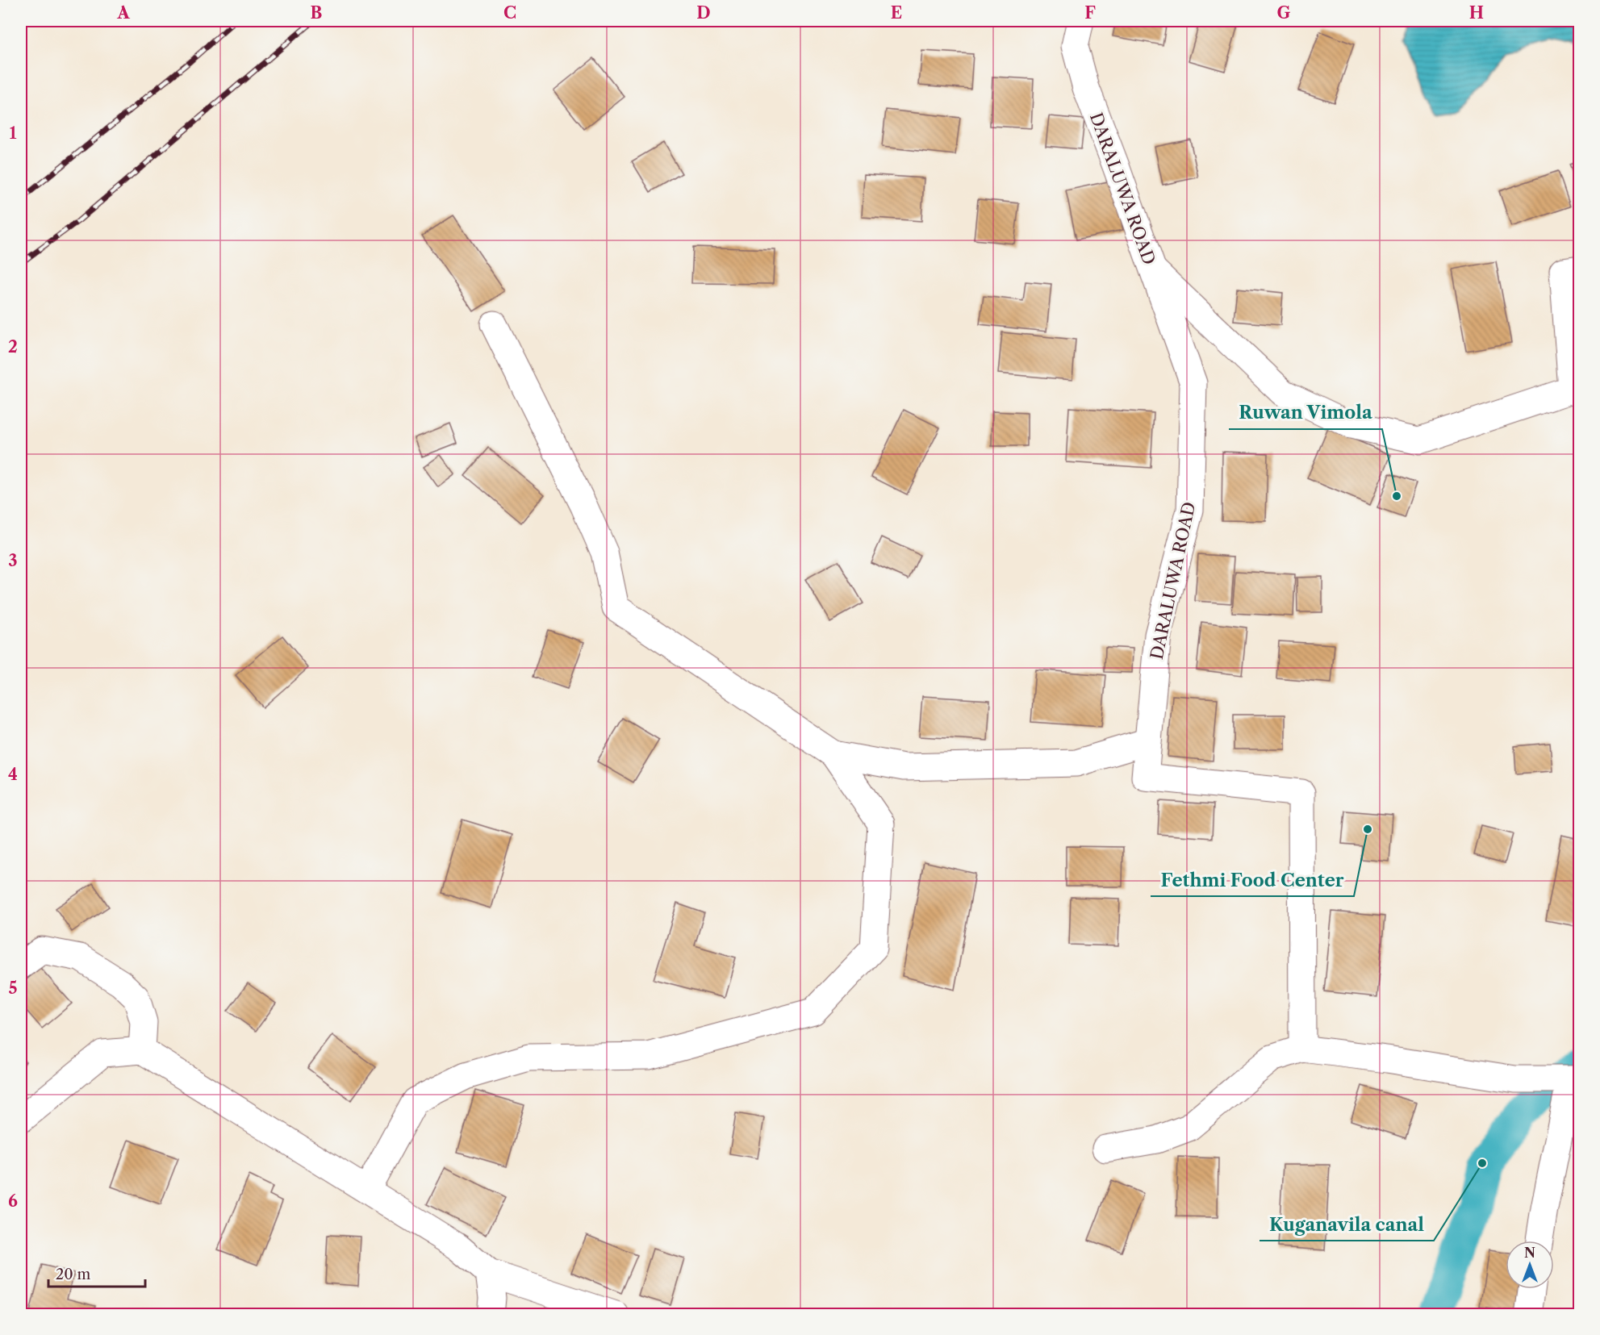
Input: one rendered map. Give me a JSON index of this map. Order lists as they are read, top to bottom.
{
  "streets": {
    "street": ["DARALUWA ROAD"]
  },
  "places": ["Ruwan Vimola", "Fethmi Food Center", "Kuganavila canal"],
  "scale_bar": "20 m",
  "north": "top",
  "grid": {
    "columns": [
      "A",
      "B",
      "C",
      "D",
      "E",
      "F",
      "G",
      "H"
    ],
    "rows": [
      "1",
      "2",
      "3",
      "4",
      "5",
      "6"
    ]
  }
}
